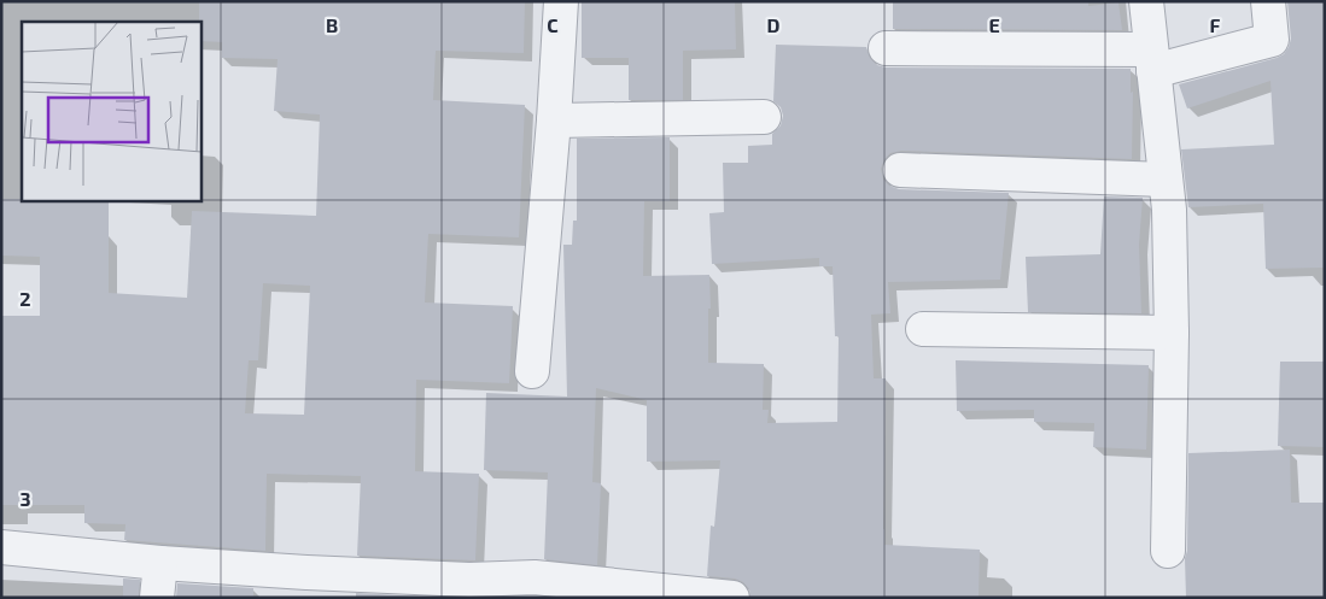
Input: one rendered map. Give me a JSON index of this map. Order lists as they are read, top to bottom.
{
  "grid": {
    "columns": [
      "B",
      "C",
      "D",
      "E",
      "F"
    ],
    "rows": ["2", "3"]
  }
}
